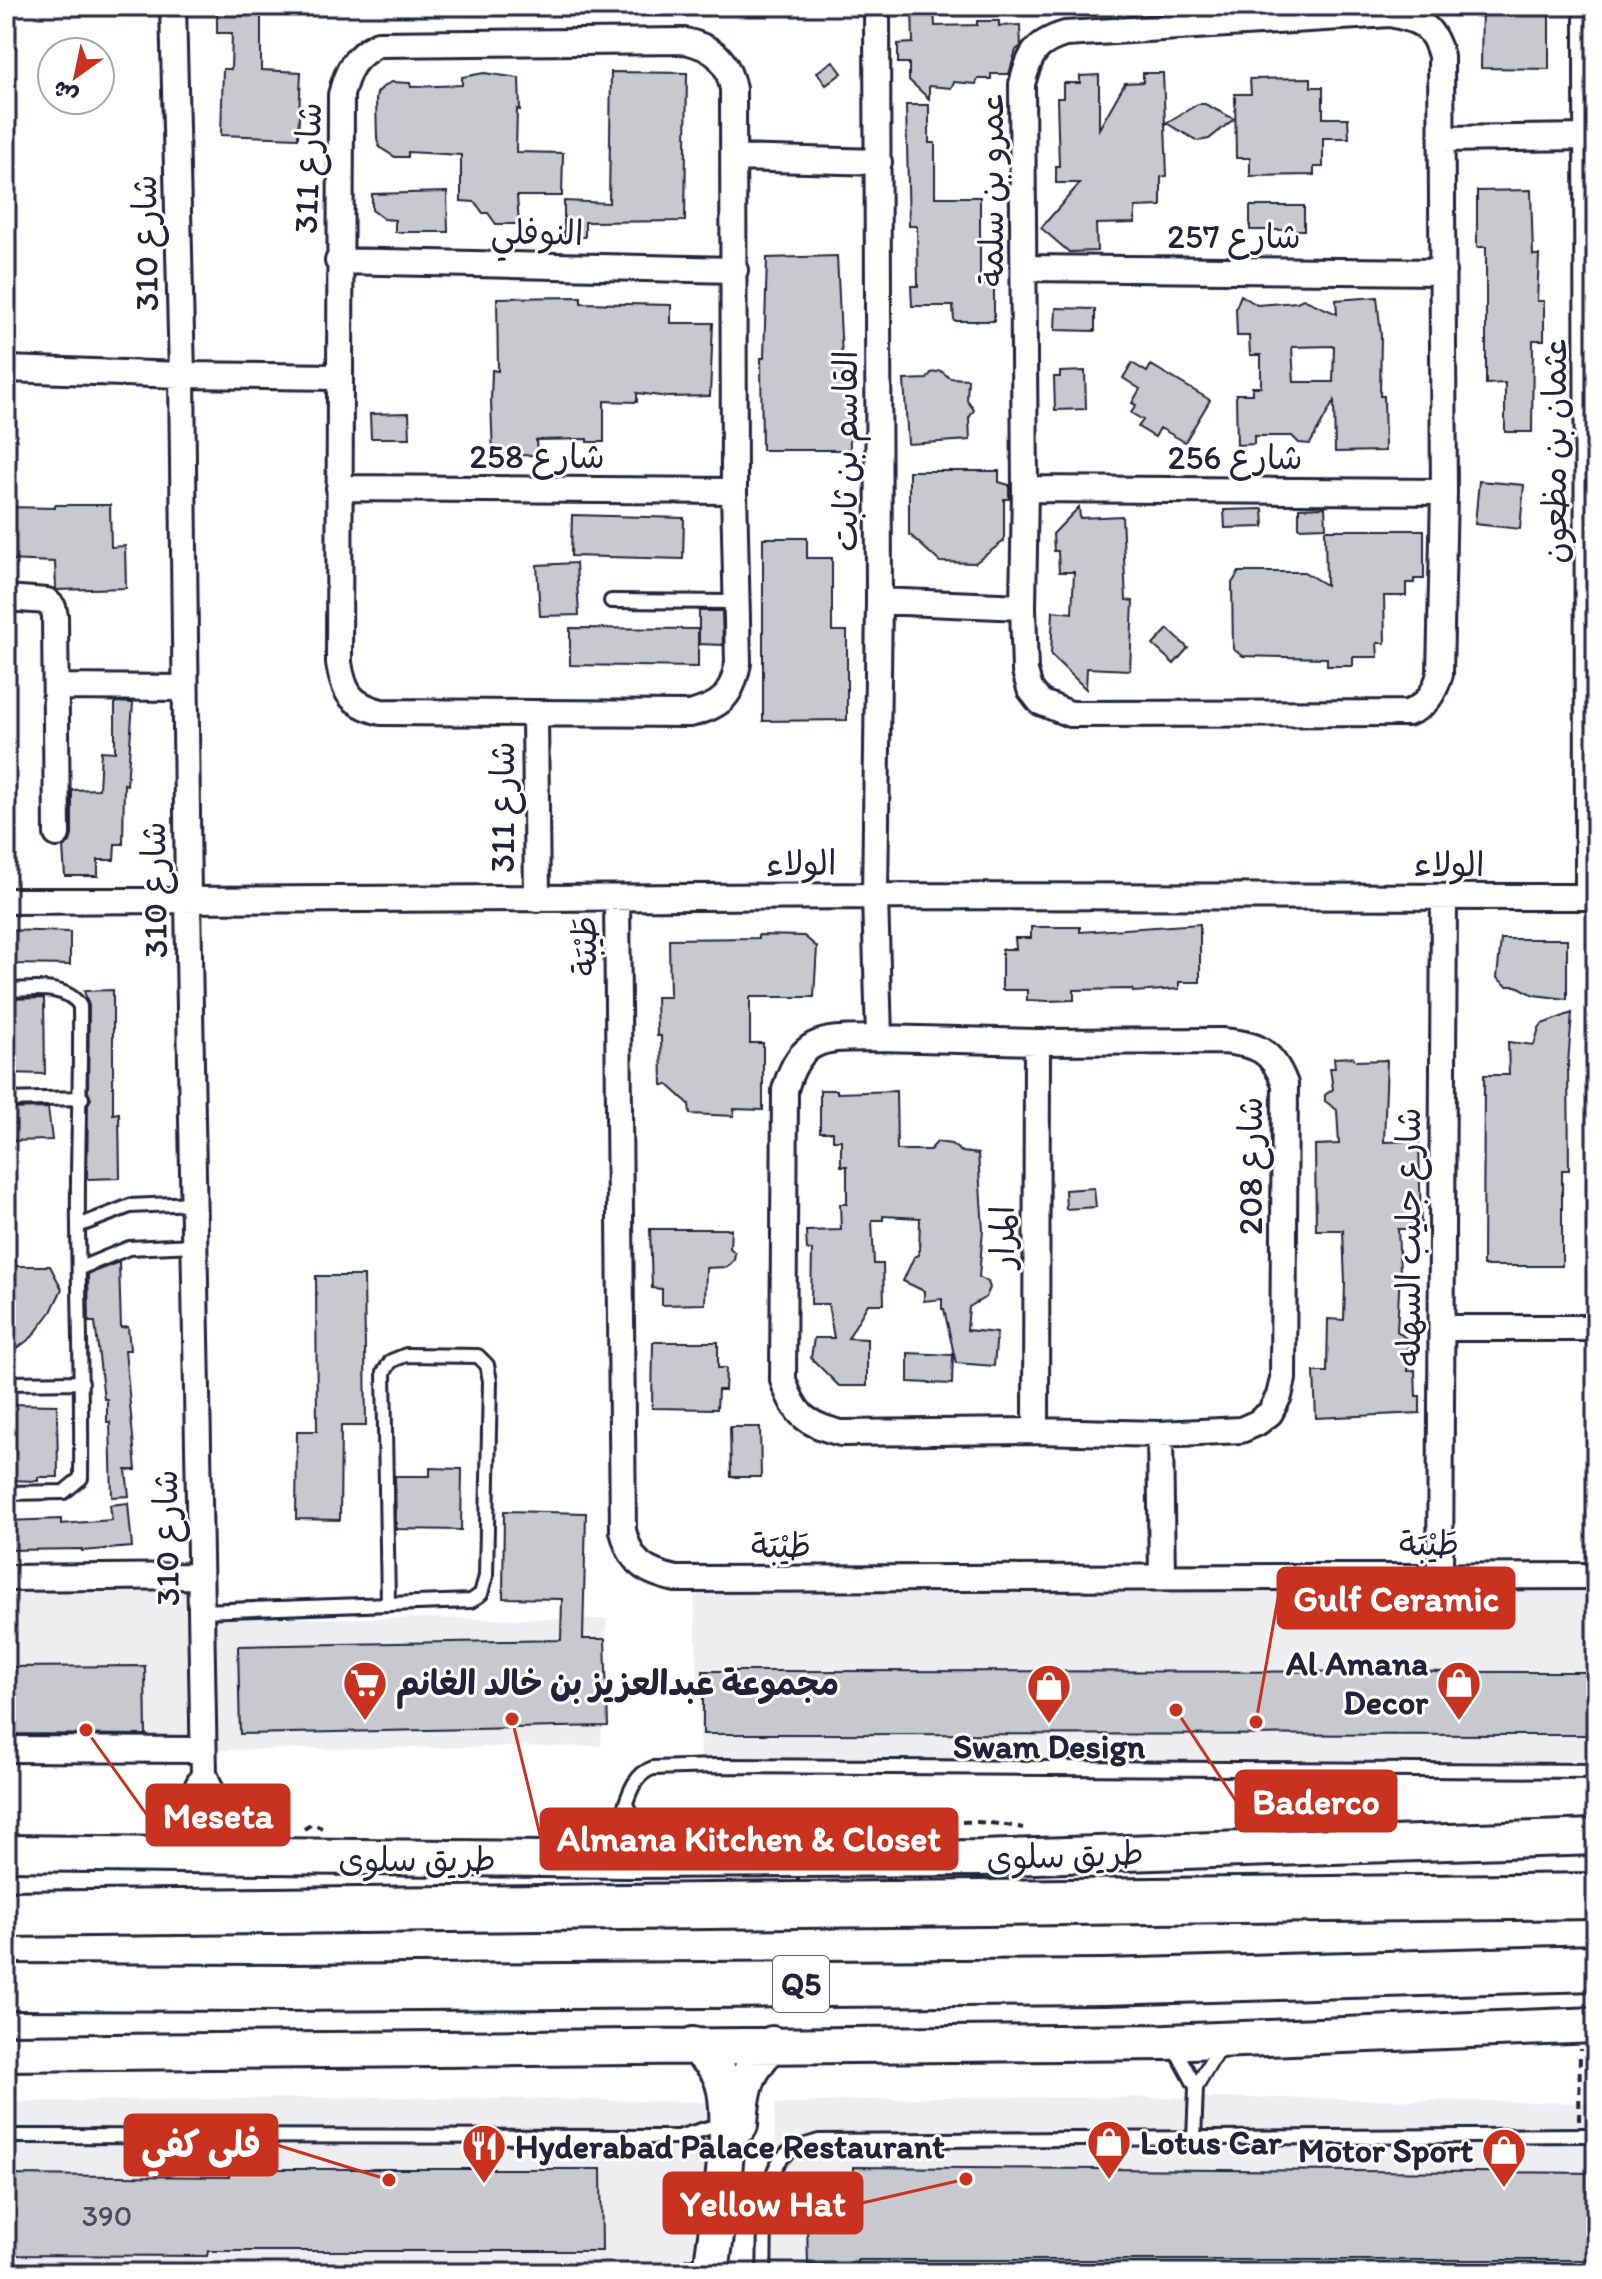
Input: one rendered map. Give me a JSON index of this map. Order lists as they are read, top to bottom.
{
  "streets": {
    "highway": ["طريق سلوى", "Q5"],
    "street": [
      "شارع 311",
      "عمرو بن سلمة",
      "النوفلي",
      "شارع 257",
      "شارع 310",
      "القاسم بن ثابت",
      "عثمان بن مظعون",
      "شارع 258",
      "شارع 256",
      "الولاء",
      "طَيْبَة",
      "شارع 208",
      "المرار",
      "شارع جليب السهله"
    ]
  },
  "crossings": [
    ["شارع 311", "النوفلي"],
    ["شارع 311", "شارع 258"],
    ["شارع 311", "الولاء"],
    ["عمرو بن سلمة", "شارع 257"],
    ["عمرو بن سلمة", "شارع 256"],
    ["شارع 310", "الولاء"],
    ["شارع 310", "طريق سلوى"],
    ["القاسم بن ثابت", "الولاء"],
    ["عثمان بن مظعون", "الولاء"],
    ["الولاء", "طَيْبَة"],
    ["الولاء", "شارع جليب السهله"],
    ["طَيْبَة", "شارع جليب السهله"],
    ["شارع 208", "المرار"]
  ],
  "places": {
    "other": [
      "Baderco",
      "Almana Kitchen & Closet",
      "Gulf Ceramic",
      "Meseta",
      "Yellow Hat",
      "فلى كفي"
    ],
    "supermarket": ["مجموعة عبدالعزيز بن خالد الغانم"],
    "shop": [
      "Al Amana Decor",
      "Swam Design",
      "Lotus Car",
      "Motor Sport"
    ],
    "restaurant": ["Hyderabad Palace Restaurant"]
  },
  "house_numbers": ["390"],
  "north": "bottom left"
}
